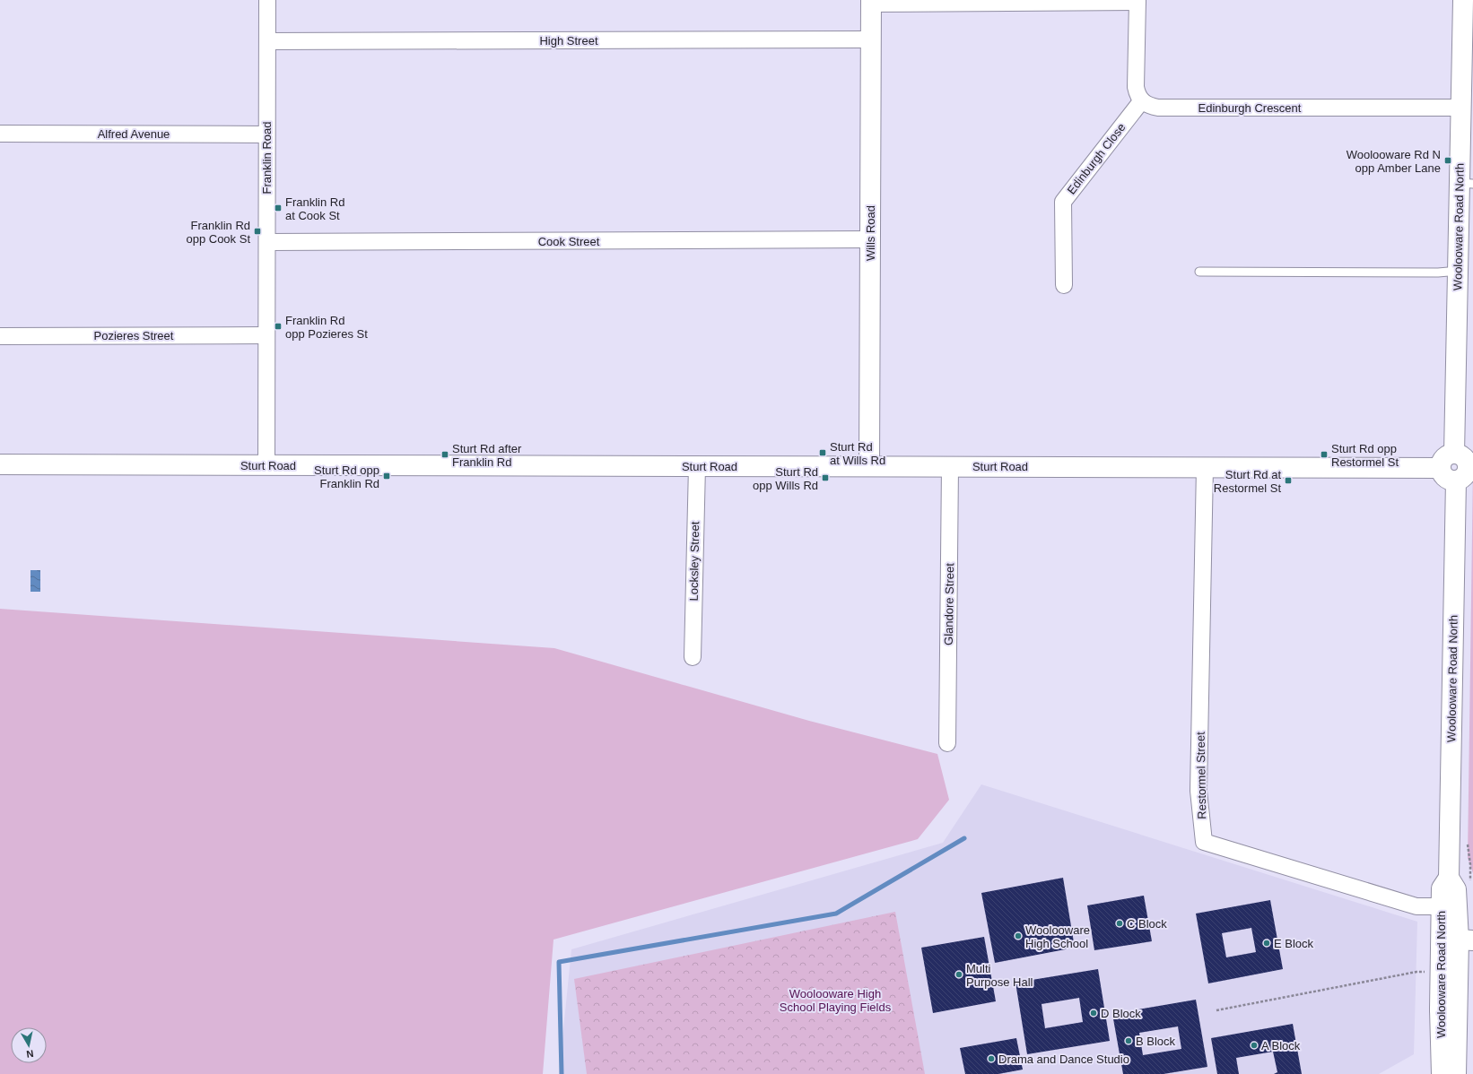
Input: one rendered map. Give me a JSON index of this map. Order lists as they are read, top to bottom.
{
  "streets": {
    "street": [
      "High Street",
      "Edinburgh Crescent",
      "Alfred Avenue",
      "Franklin Road",
      "Edinburgh Close",
      "Woolooware Road North",
      "Wills Road",
      "Cook Street",
      "Pozieres Street",
      "Sturt Road",
      "Locksley Street",
      "Glandore Street",
      "Restormel Street"
    ]
  },
  "crossings": [
    ["High Street", "Franklin Road"],
    ["High Street", "Wills Road"],
    ["Edinburgh Crescent", "Edinburgh Close"],
    ["Edinburgh Crescent", "Woolooware Road North"],
    ["Alfred Avenue", "Franklin Road"],
    ["Franklin Road", "Cook Street"],
    ["Franklin Road", "Pozieres Street"],
    ["Franklin Road", "Sturt Road"],
    ["Woolooware Road North", "Sturt Road"],
    ["Woolooware Road North", "Restormel Street"],
    ["Wills Road", "Cook Street"],
    ["Wills Road", "Sturt Road"],
    ["Sturt Road", "Locksley Street"],
    ["Sturt Road", "Glandore Street"],
    ["Sturt Road", "Restormel Street"]
  ],
  "parks": ["Woolooware High School Playing Fields"],
  "places": {
    "transit": [
      "Woolooware Rd N opp Amber Lane",
      "Franklin Rd at Cook St",
      "Franklin Rd opp Cook St",
      "Franklin Rd opp Pozieres St",
      "Sturt Rd at Wills Rd",
      "Sturt Rd after Franklin Rd",
      "Sturt Rd opp Restormel St",
      "Sturt Rd opp Franklin Rd",
      "Sturt Rd opp Wills Rd",
      "Sturt Rd at Restormel St"
    ],
    "other": [
      "C Block",
      "Woolooware High School",
      "E Block",
      "Multi Purpose Hall",
      "D Block",
      "B Block",
      "A Block",
      "Drama and Dance Studio"
    ]
  },
  "north": "bottom"
}
